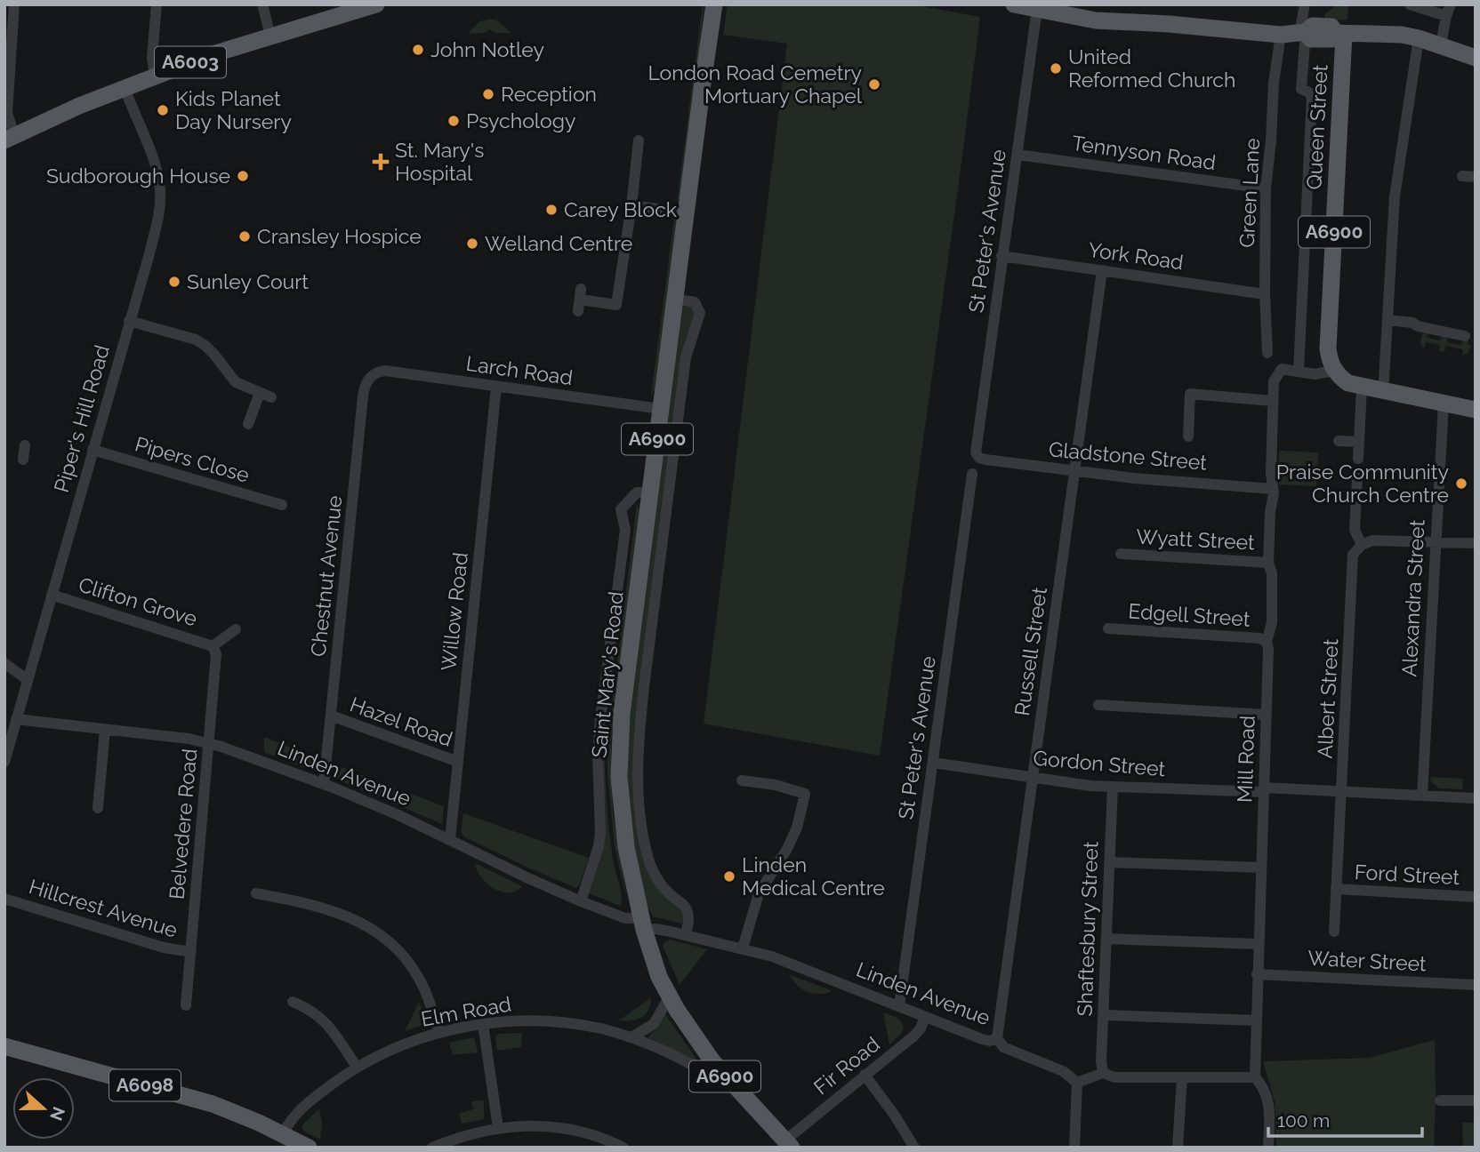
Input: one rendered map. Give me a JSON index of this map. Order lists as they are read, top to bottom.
{
  "streets": {
    "main road": [
      "A6003",
      "Queen Street",
      "A6900",
      "Saint Mary's Road",
      "A6098"
    ],
    "street": [
      "Tennyson Road",
      "Green Lane",
      "St Peter's Avenue",
      "York Road",
      "Larch Road",
      "Piper's Hill Road",
      "Gladstone Street",
      "Pipers Close",
      "Wyatt Street",
      "Chestnut Avenue",
      "Alexandra Street",
      "Clifton Grove",
      "Willow Road",
      "Edgell Street",
      "Russell Street",
      "Albert Street",
      "Hazel Road",
      "Mill Road",
      "Gordon Street",
      "Linden Avenue",
      "Belvedere Road",
      "Ford Street",
      "Hillcrest Avenue",
      "Shaftesbury Street",
      "Water Street",
      "Elm Road",
      "Fir Road"
    ]
  },
  "crossings": [
    ["A6003", "Piper's Hill Road"],
    ["Tennyson Road", "Green Lane"],
    ["Tennyson Road", "St Peter's Avenue"],
    ["Green Lane", "York Road"],
    ["St Peter's Avenue", "York Road"],
    ["St Peter's Avenue", "Gladstone Street"],
    ["St Peter's Avenue", "Gordon Street"],
    ["St Peter's Avenue", "Linden Avenue"],
    ["York Road", "Russell Street"],
    ["Larch Road", "Chestnut Avenue"],
    ["Larch Road", "Willow Road"],
    ["Larch Road", "Saint Mary's Road"],
    ["Piper's Hill Road", "Pipers Close"],
    ["Piper's Hill Road", "Clifton Grove"],
    ["Piper's Hill Road", "Linden Avenue"],
    ["Gladstone Street", "Russell Street"],
    ["Gladstone Street", "Mill Road"],
    ["Wyatt Street", "Mill Road"],
    ["Chestnut Avenue", "Hazel Road"],
    ["Chestnut Avenue", "Linden Avenue"],
    ["Alexandra Street", "Gordon Street"],
    ["Clifton Grove", "Belvedere Road"],
    ["Willow Road", "Hazel Road"],
    ["Willow Road", "Linden Avenue"],
    ["Edgell Street", "Mill Road"],
    ["Russell Street", "Gordon Street"],
    ["Russell Street", "Linden Avenue"],
    ["Saint Mary's Road", "Linden Avenue"],
    ["Saint Mary's Road", "Elm Road"],
    ["Saint Mary's Road", "Fir Road"],
    ["Albert Street", "Gordon Street"],
    ["Albert Street", "Ford Street"],
    ["Mill Road", "Gordon Street"],
    ["Mill Road", "Water Street"],
    ["Gordon Street", "Shaftesbury Street"],
    ["Linden Avenue", "Belvedere Road"],
    ["Linden Avenue", "Fir Road"],
    ["Belvedere Road", "Hillcrest Avenue"],
    ["Elm Road", "A6098"]
  ],
  "places": {
    "other": [
      "John Notley",
      "United Reformed Church",
      "London Road Cemetry Mortuary Chapel",
      "Reception",
      "Kids Planet Day Nursery",
      "Psychology",
      "Sudborough House",
      "Carey Block",
      "Cransley Hospice",
      "Welland Centre",
      "Sunley Court",
      "Praise Community Church Centre",
      "Linden Medical Centre"
    ],
    "health": ["St. Mary's Hospital"]
  },
  "scale_bar": "100 m",
  "north": "right"
}
